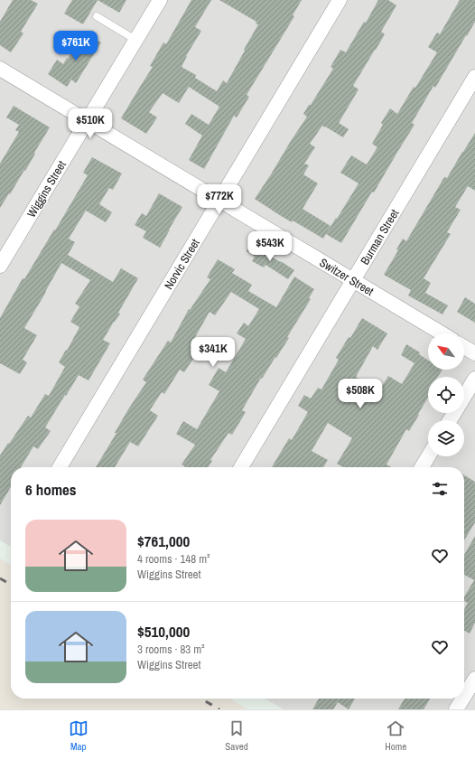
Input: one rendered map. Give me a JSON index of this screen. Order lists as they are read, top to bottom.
{
  "streets": {
    "street": [
      "Wiggins Street",
      "Burman Street",
      "Norvic Street",
      "Switzer Street"
    ]
  },
  "crossings": [
    ["Wiggins Street", "Switzer Street"],
    ["Burman Street", "Switzer Street"],
    ["Norvic Street", "Switzer Street"]
  ],
  "north": "top left",
  "page": {
    "price": [
      "$761K",
      "$510K",
      "$772K",
      "$543K",
      "$341K",
      "$508K"
    ],
    "heading": "6 homes",
    "list": [
      {
        "name": "$761,000",
        "note": "4 rooms · 148 m² · Wiggins Street"
      },
      {
        "name": "$510,000",
        "note": "3 rooms · 83 m² · Wiggins Street"
      }
    ],
    "tabs": ["Map", "Saved", "Home"]
  }
}
